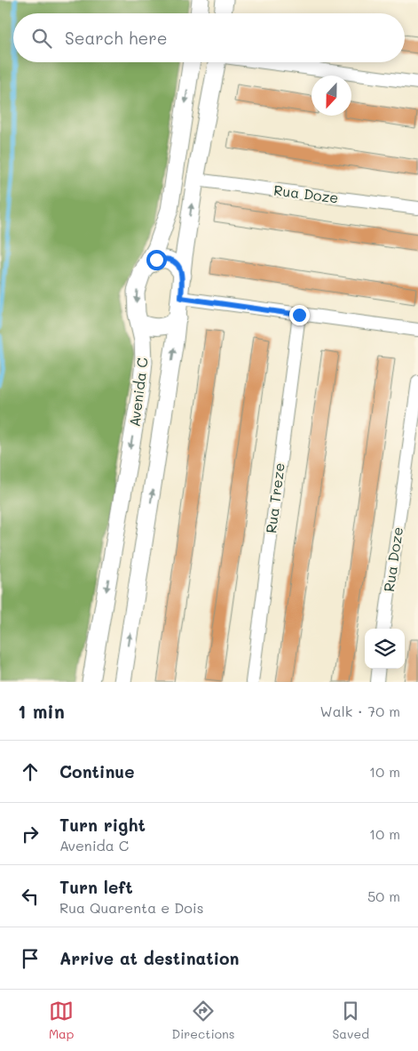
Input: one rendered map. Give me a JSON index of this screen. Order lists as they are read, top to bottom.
{
  "streets": {
    "street": ["Rua Doze", "Avenida C", "Rua Treze"]
  },
  "crossings": [
    ["Rua Doze", "Avenida C"]
  ],
  "north": "bottom",
  "page": {
    "search": "Search here",
    "heading": ["1 min", "Walk · 70 m"],
    "list": [
      ["Continue", "10 m"],
      ["Turn right", "Avenida C", "10 m"],
      ["Turn left", "Rua Quarenta e Dois", "50 m"],
      "Arrive at destination"
    ],
    "nav": ["Map", "Directions", "Saved"]
  }
}
